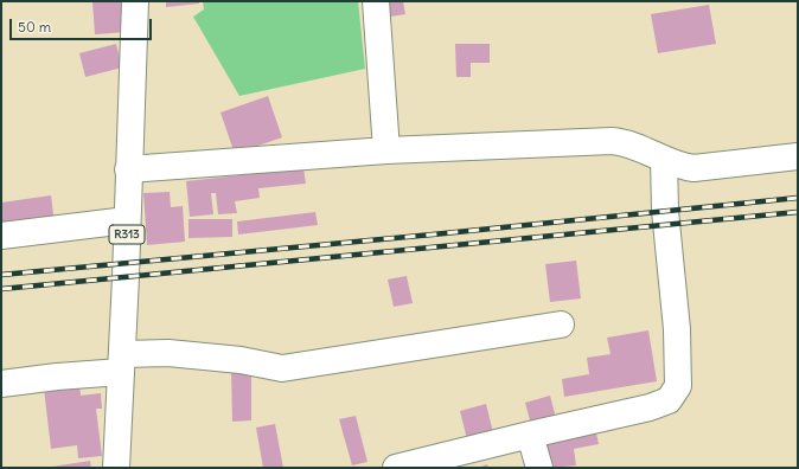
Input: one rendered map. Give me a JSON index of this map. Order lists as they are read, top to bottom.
{
  "streets": {
    "street": ["R313"]
  },
  "scale_bar": "50 m"
}
